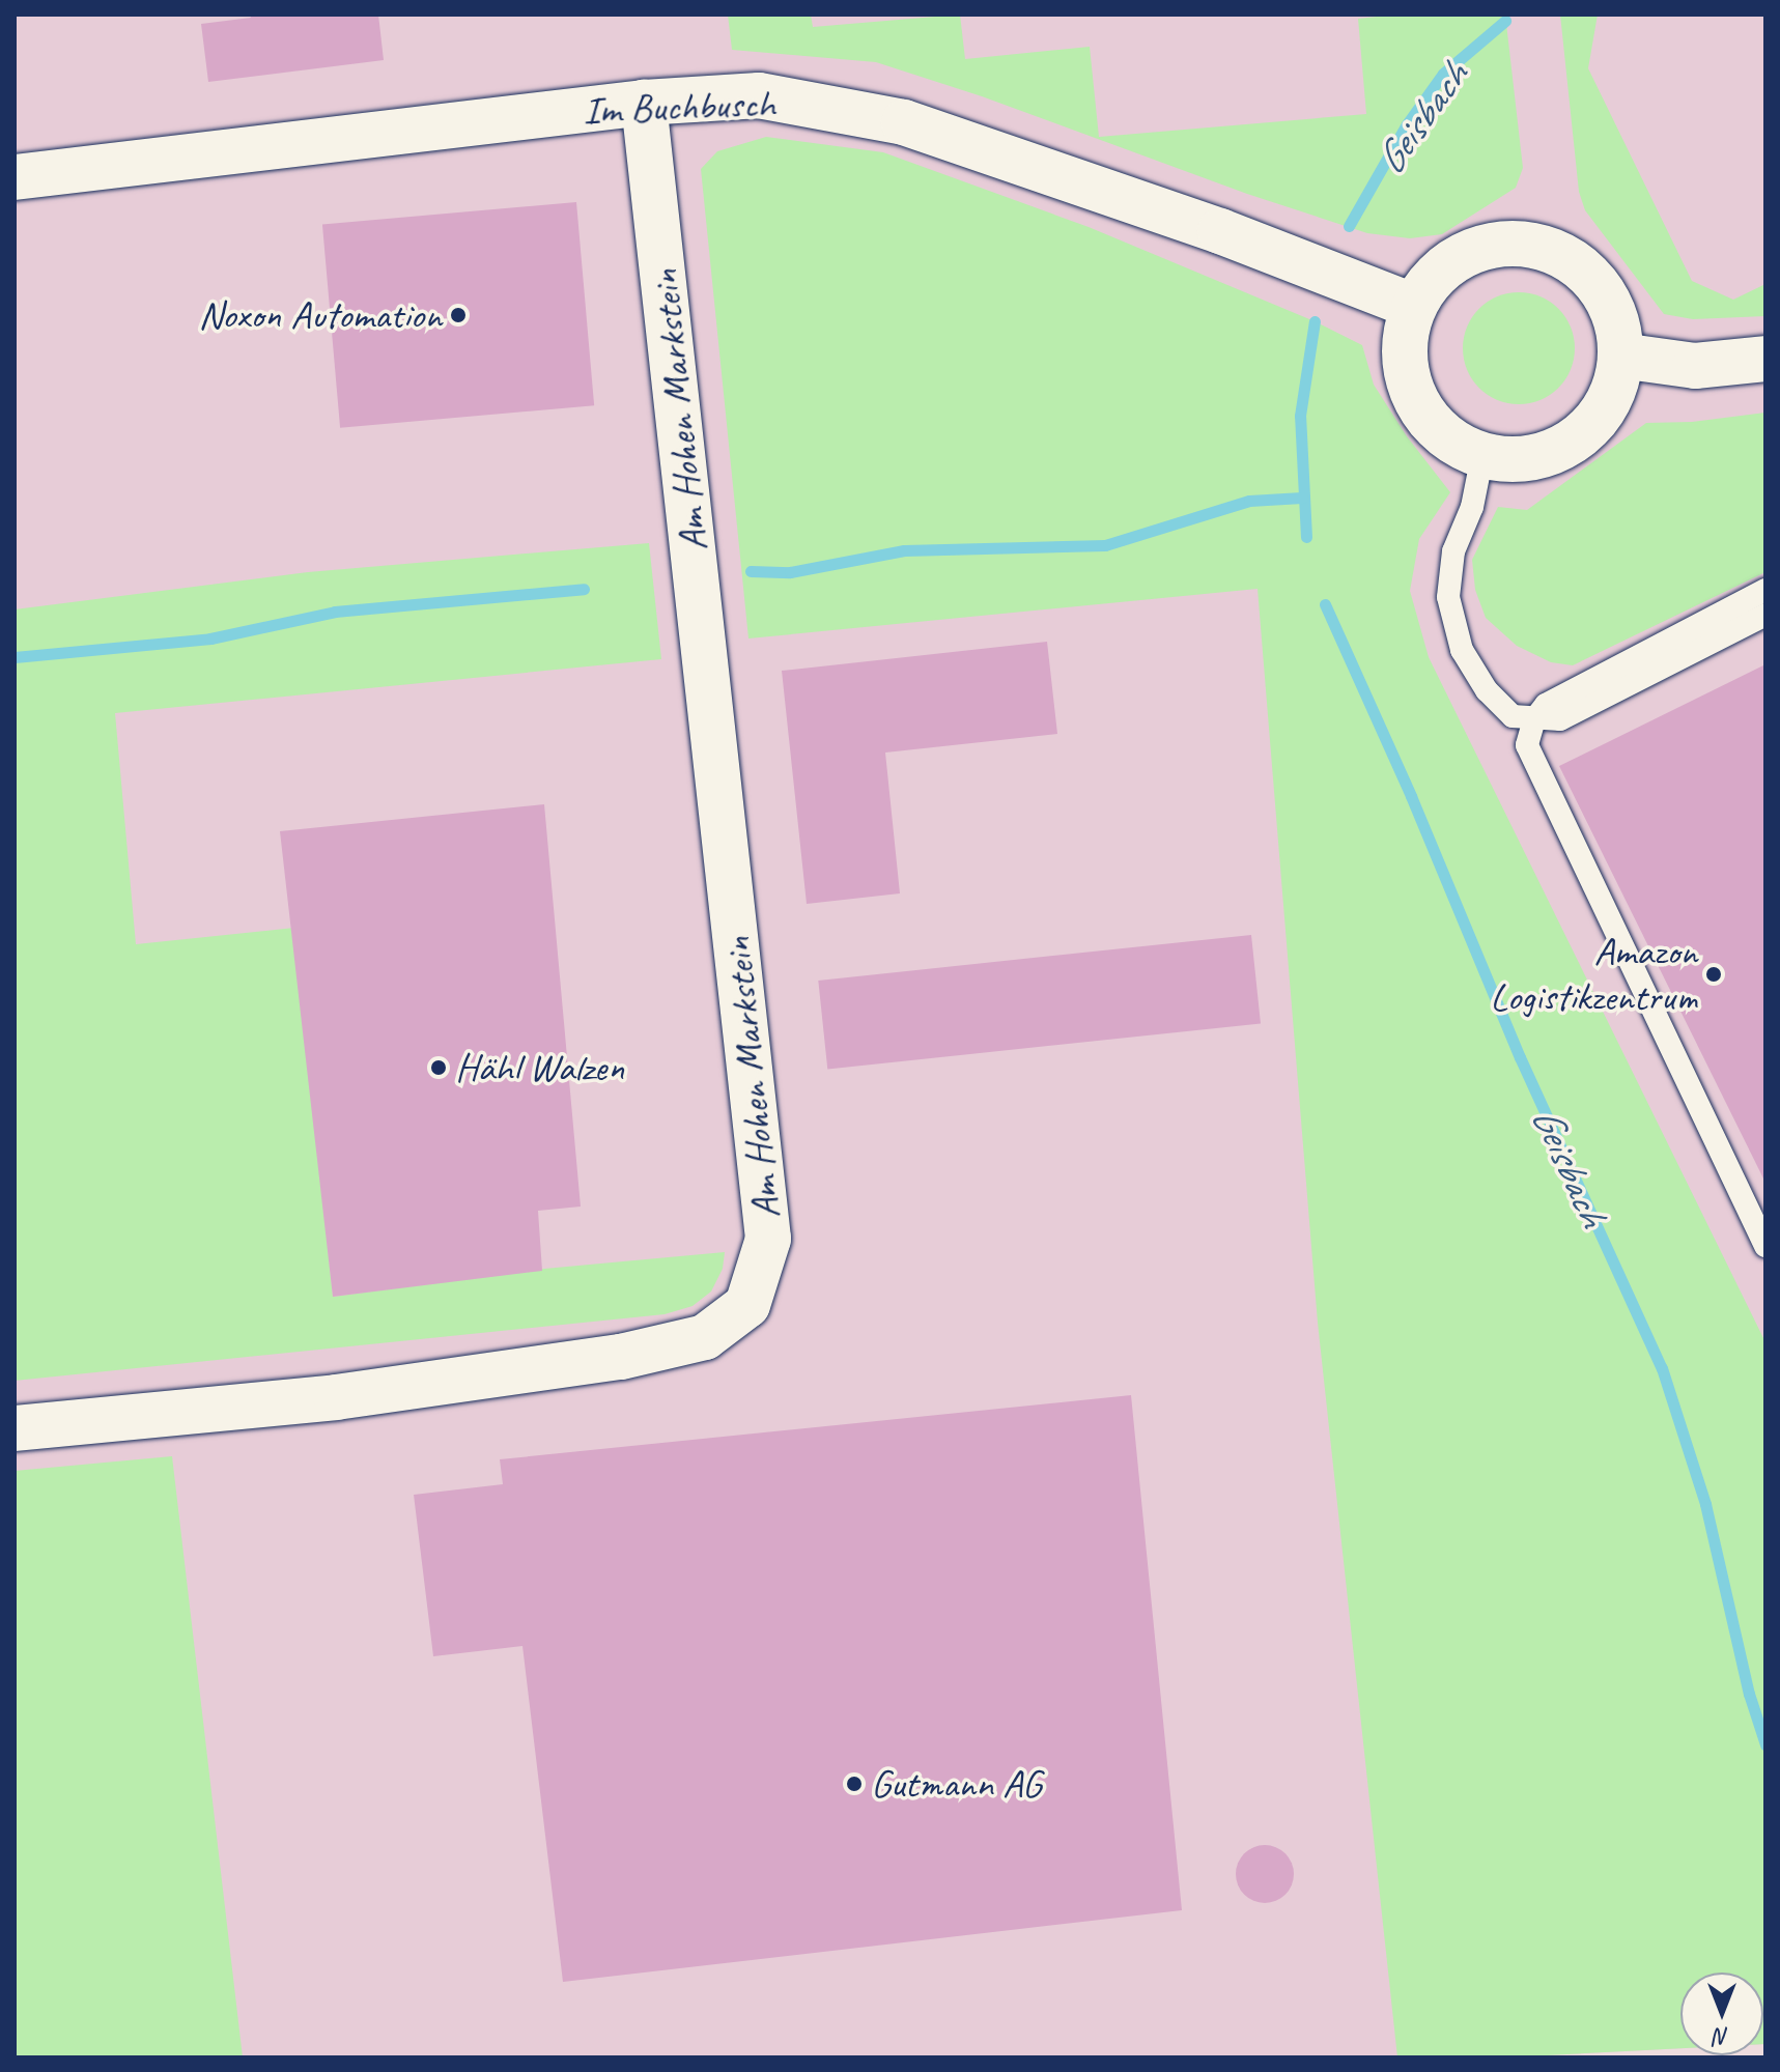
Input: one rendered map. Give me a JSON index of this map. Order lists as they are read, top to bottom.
{
  "streets": {
    "street": ["Im Buchbusch", "Am Hohen Markstein"]
  },
  "crossings": [
    ["Im Buchbusch", "Am Hohen Markstein"]
  ],
  "water": ["Geisbach"],
  "places": [
    "Noxon Automation",
    "Amazon Logistikzentrum",
    "Hähl Walzen",
    "Gutmann AG"
  ],
  "north": "bottom"
}
